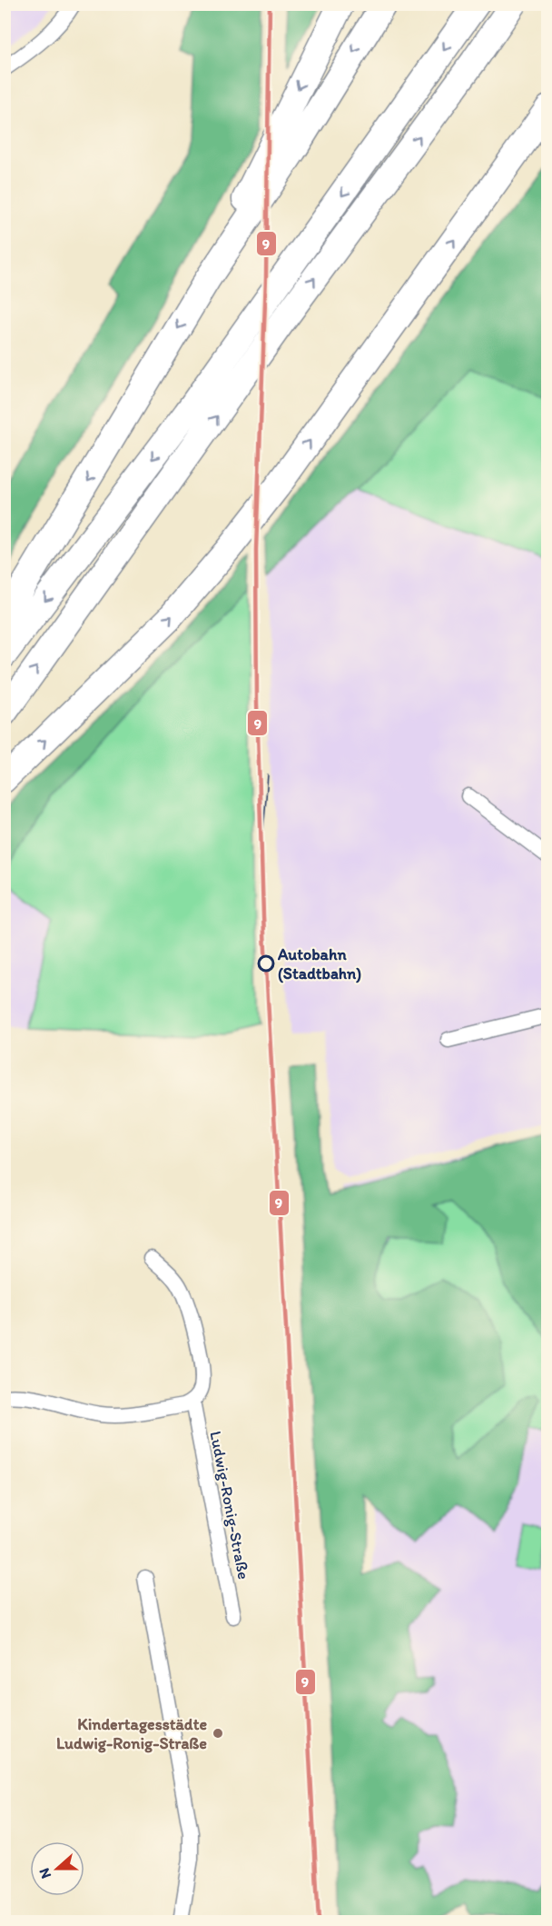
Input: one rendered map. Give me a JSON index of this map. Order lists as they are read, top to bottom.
{
  "streets": {
    "street": ["Ludwig-Ronig-Straße"]
  },
  "places": ["Autobahn (Stadtbahn)", "Kindertagesstädte Ludwig-Ronig-Straße"],
  "lines": ["transit line 9"],
  "north": "left"
}
